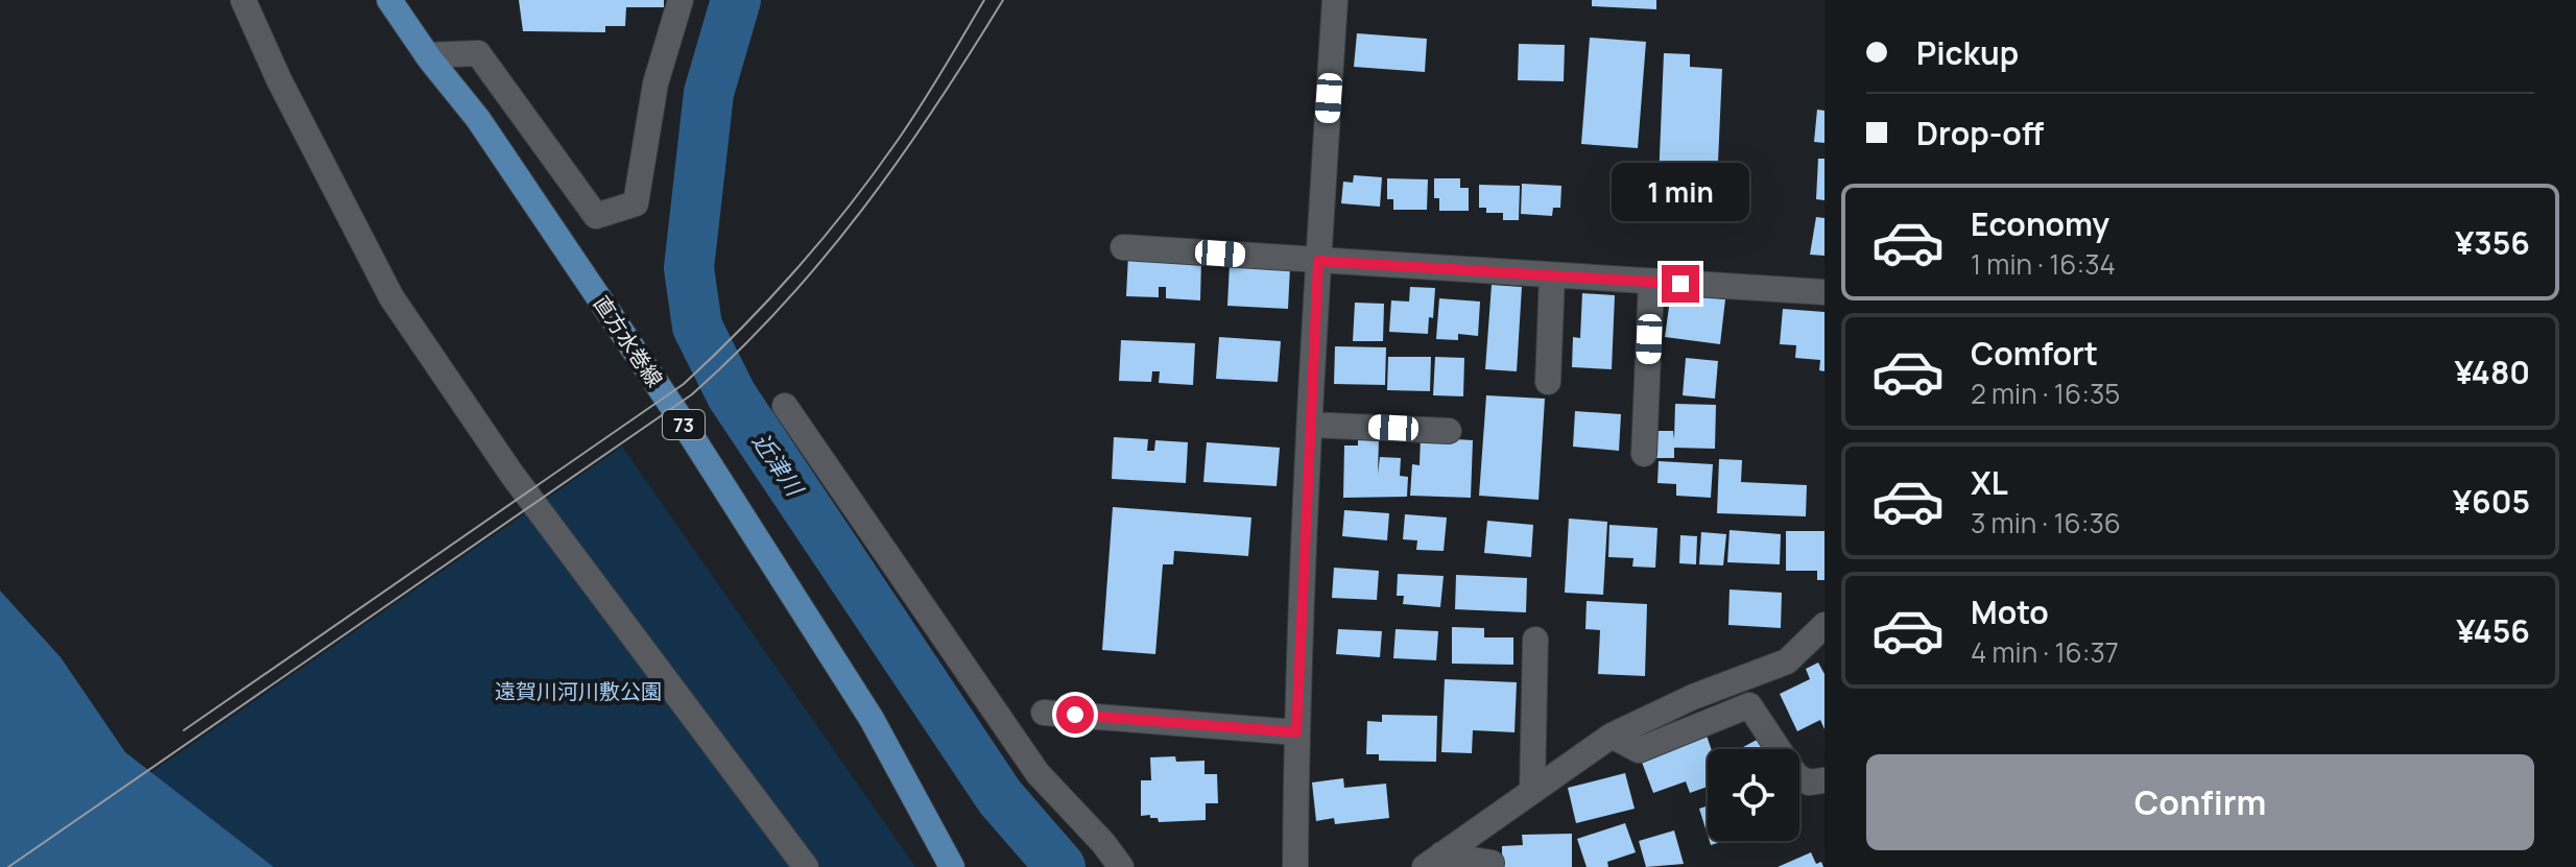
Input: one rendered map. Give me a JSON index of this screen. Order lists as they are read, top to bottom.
{
  "streets": {
    "main road": ["直方水巻線", "73"]
  },
  "water": ["近津川"],
  "parks": ["遠賀川河川敷公園"],
  "page": {
    "banner": ["Pickup", "Drop-off"],
    "bubble": "1 min",
    "list": [
      {
        "name": "Economy",
        "note": "1 min · 16:34",
        "value": "¥356"
      },
      {
        "name": "Comfort",
        "note": "2 min · 16:35",
        "value": "¥480"
      },
      {
        "name": "XL",
        "note": "3 min · 16:36",
        "value": "¥605"
      },
      {
        "name": "Moto",
        "note": "4 min · 16:37",
        "value": "¥456"
      }
    ],
    "buttons": "Confirm"
  }
}
